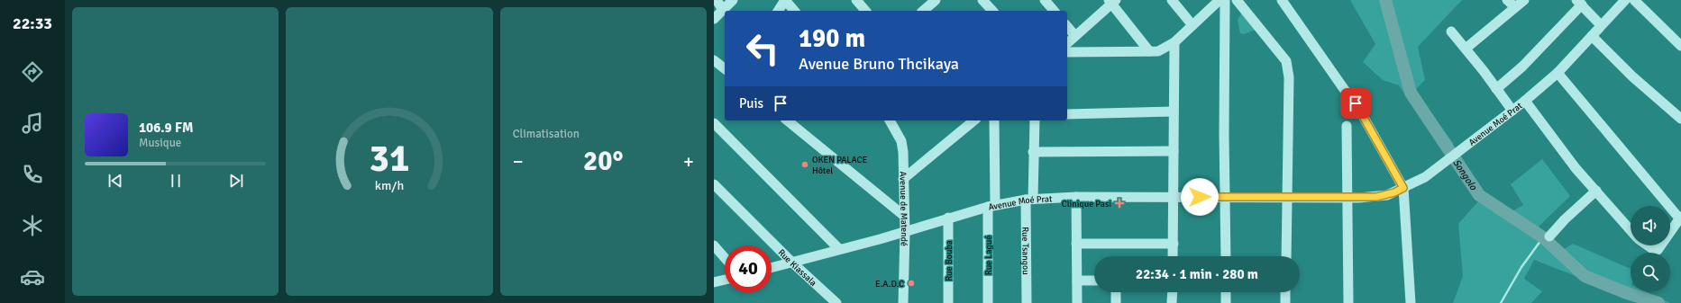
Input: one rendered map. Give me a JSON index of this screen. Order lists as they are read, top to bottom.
{
  "streets": {
    "street": [
      "Avenue Moé Prat",
      "Avenue de Matendé",
      "Rue Tsangou",
      "Rue Lagué",
      "Rue Bouba",
      "Rue Kiassala"
    ]
  },
  "crossings": [
    ["Avenue Moé Prat", "Avenue de Matendé"],
    ["Avenue Moé Prat", "Rue Tsangou"],
    ["Avenue Moé Prat", "Rue Lagué"],
    ["Avenue Moé Prat", "Rue Bouba"],
    ["Avenue Moé Prat", "Rue Kiassala"]
  ],
  "water": ["Songolo"],
  "places": {
    "other": ["OKEN PALACE Hôtel", "E.A.D.C"],
    "health": ["Clinique Pasi"]
  },
  "page": {
    "tabs": "22:33",
    "tile": "Climatisation",
    "turn": ["190 m", "Avenue Bruno Thcikaya"],
    "then": "Puis",
    "song": ["106.9 FM", "Musique"],
    "heat": ["−", "20°", "+"],
    "limit": "40",
    "trip": "22:34 · 1 min · 280 m",
    "gauge": ["31", "km/h"]
  }
}
